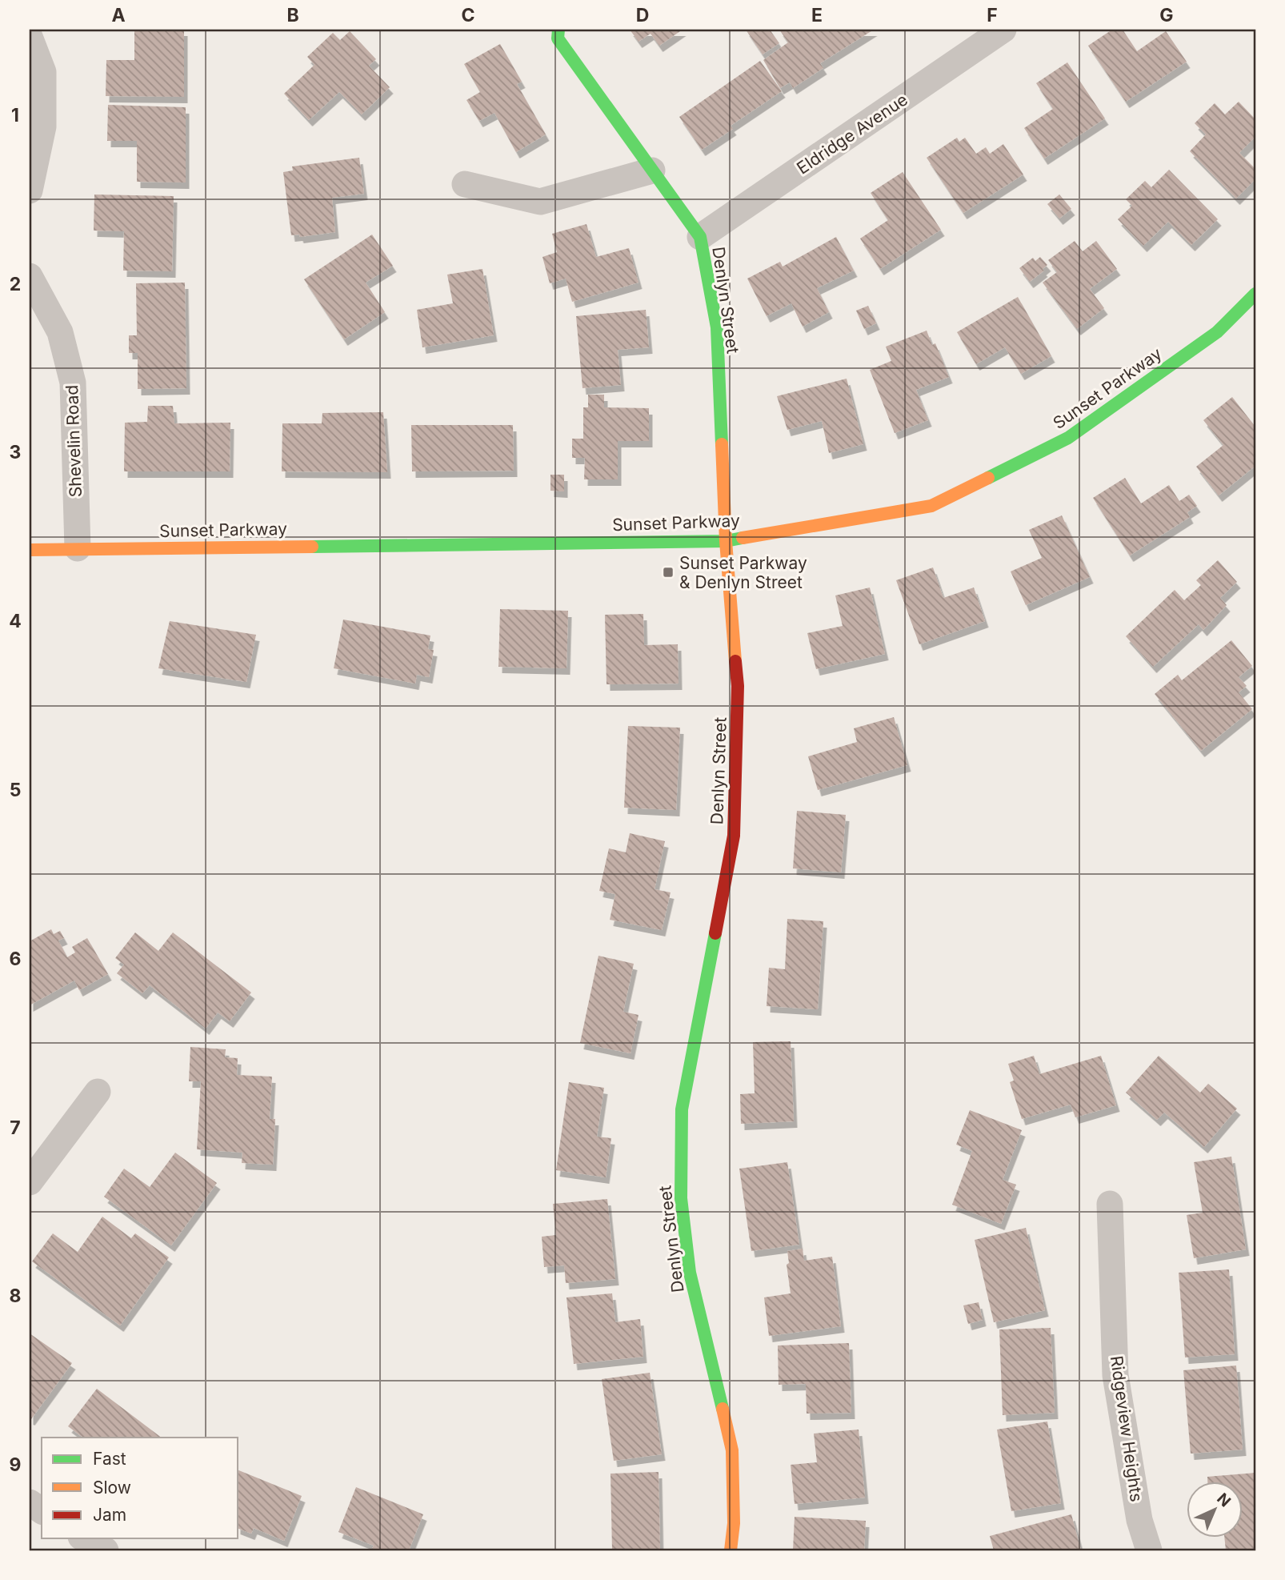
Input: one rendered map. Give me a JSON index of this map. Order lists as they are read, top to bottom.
{
  "streets": {
    "street": [
      "Eldridge Avenue",
      "Denlyn Street",
      "Sunset Parkway",
      "Shevelin Road",
      "Ridgeview Heights"
    ]
  },
  "crossings": [
    ["Eldridge Avenue", "Denlyn Street"],
    ["Denlyn Street", "Sunset Parkway"],
    ["Sunset Parkway", "Shevelin Road"]
  ],
  "places": {
    "transit": ["Sunset Parkway & Denlyn Street"]
  },
  "legend": ["Fast", "Slow", "Jam"],
  "north": "top right",
  "grid": {
    "columns": [
      "A",
      "B",
      "C",
      "D",
      "E",
      "F",
      "G"
    ],
    "rows": [
      "1",
      "2",
      "3",
      "4",
      "5",
      "6",
      "7",
      "8",
      "9"
    ]
  }
}
